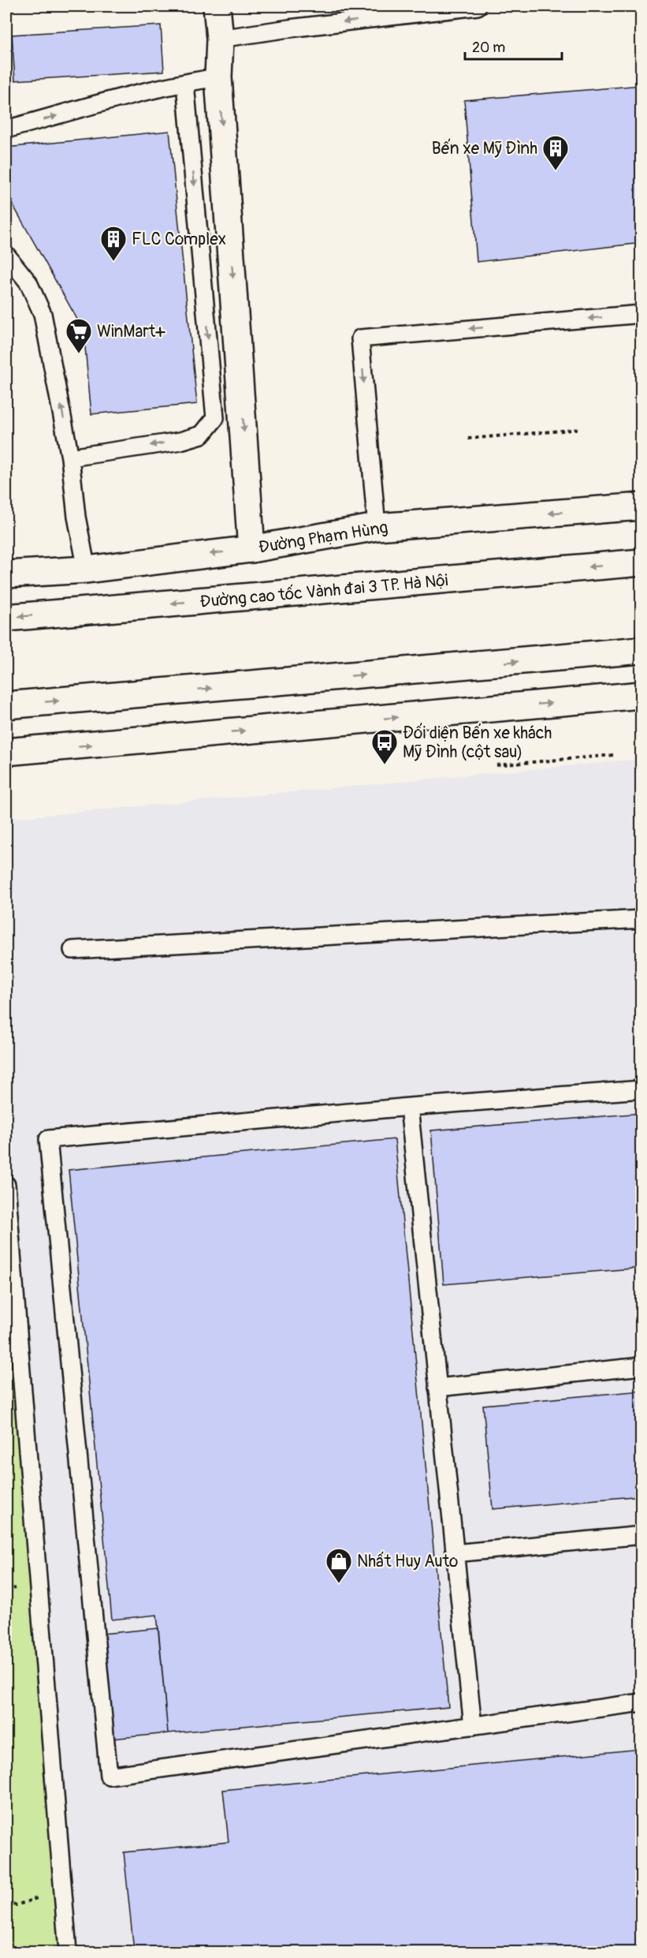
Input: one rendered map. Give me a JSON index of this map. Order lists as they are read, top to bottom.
{
  "streets": {
    "main road": ["Đường Phạm Hùng", "Đường cao tốc Vành đai 3 TP. Hà Nội"]
  },
  "places": {
    "building": ["Bến xe Mỹ Đình", "FLC Complex"],
    "supermarket": ["WinMart+"],
    "bus stop": ["Đối diện Bến xe khách Mỹ Đình (cột sau)"],
    "shop": ["Nhất Huy Auto"]
  },
  "scale_bar": "20 m"
}
